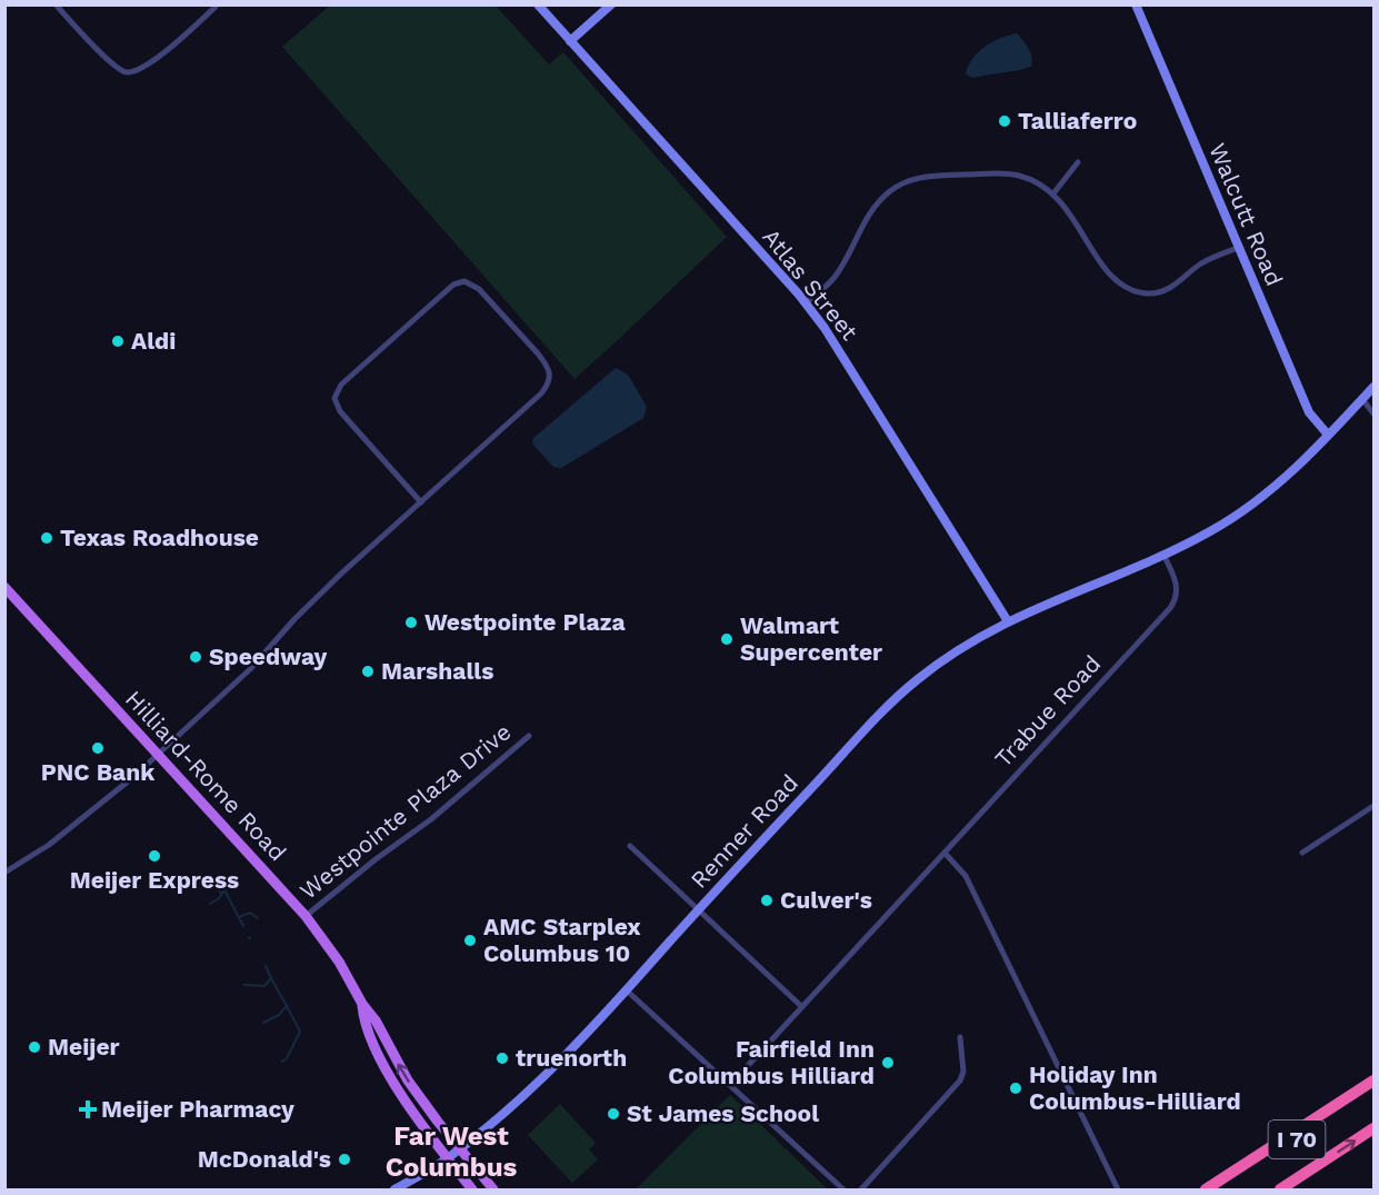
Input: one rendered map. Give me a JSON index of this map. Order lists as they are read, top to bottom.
{
  "streets": {
    "highway": ["I 70"],
    "main road": ["Hilliard-Rome Road"],
    "street": [
      "Walcutt Road",
      "Atlas Street",
      "Trabue Road",
      "Westpointe Plaza Drive",
      "Renner Road"
    ]
  },
  "crossings": [
    ["Atlas Street", "Renner Road"],
    ["Trabue Road", "Renner Road"],
    ["Hilliard-Rome Road", "Westpointe Plaza Drive"],
    ["Hilliard-Rome Road", "Renner Road"]
  ],
  "districts": ["Far West Columbus"],
  "places": {
    "other": [
      "Talliaferro",
      "Aldi",
      "Texas Roadhouse",
      "Westpointe Plaza",
      "Walmart Supercenter",
      "Speedway",
      "Marshalls",
      "PNC Bank",
      "Meijer Express",
      "Culver's",
      "AMC Starplex Columbus 10",
      "Meijer",
      "truenorth",
      "Fairfield Inn Columbus Hilliard",
      "Holiday Inn Columbus-Hilliard",
      "St James School",
      "McDonald's"
    ],
    "health": ["Meijer Pharmacy"]
  }
}
